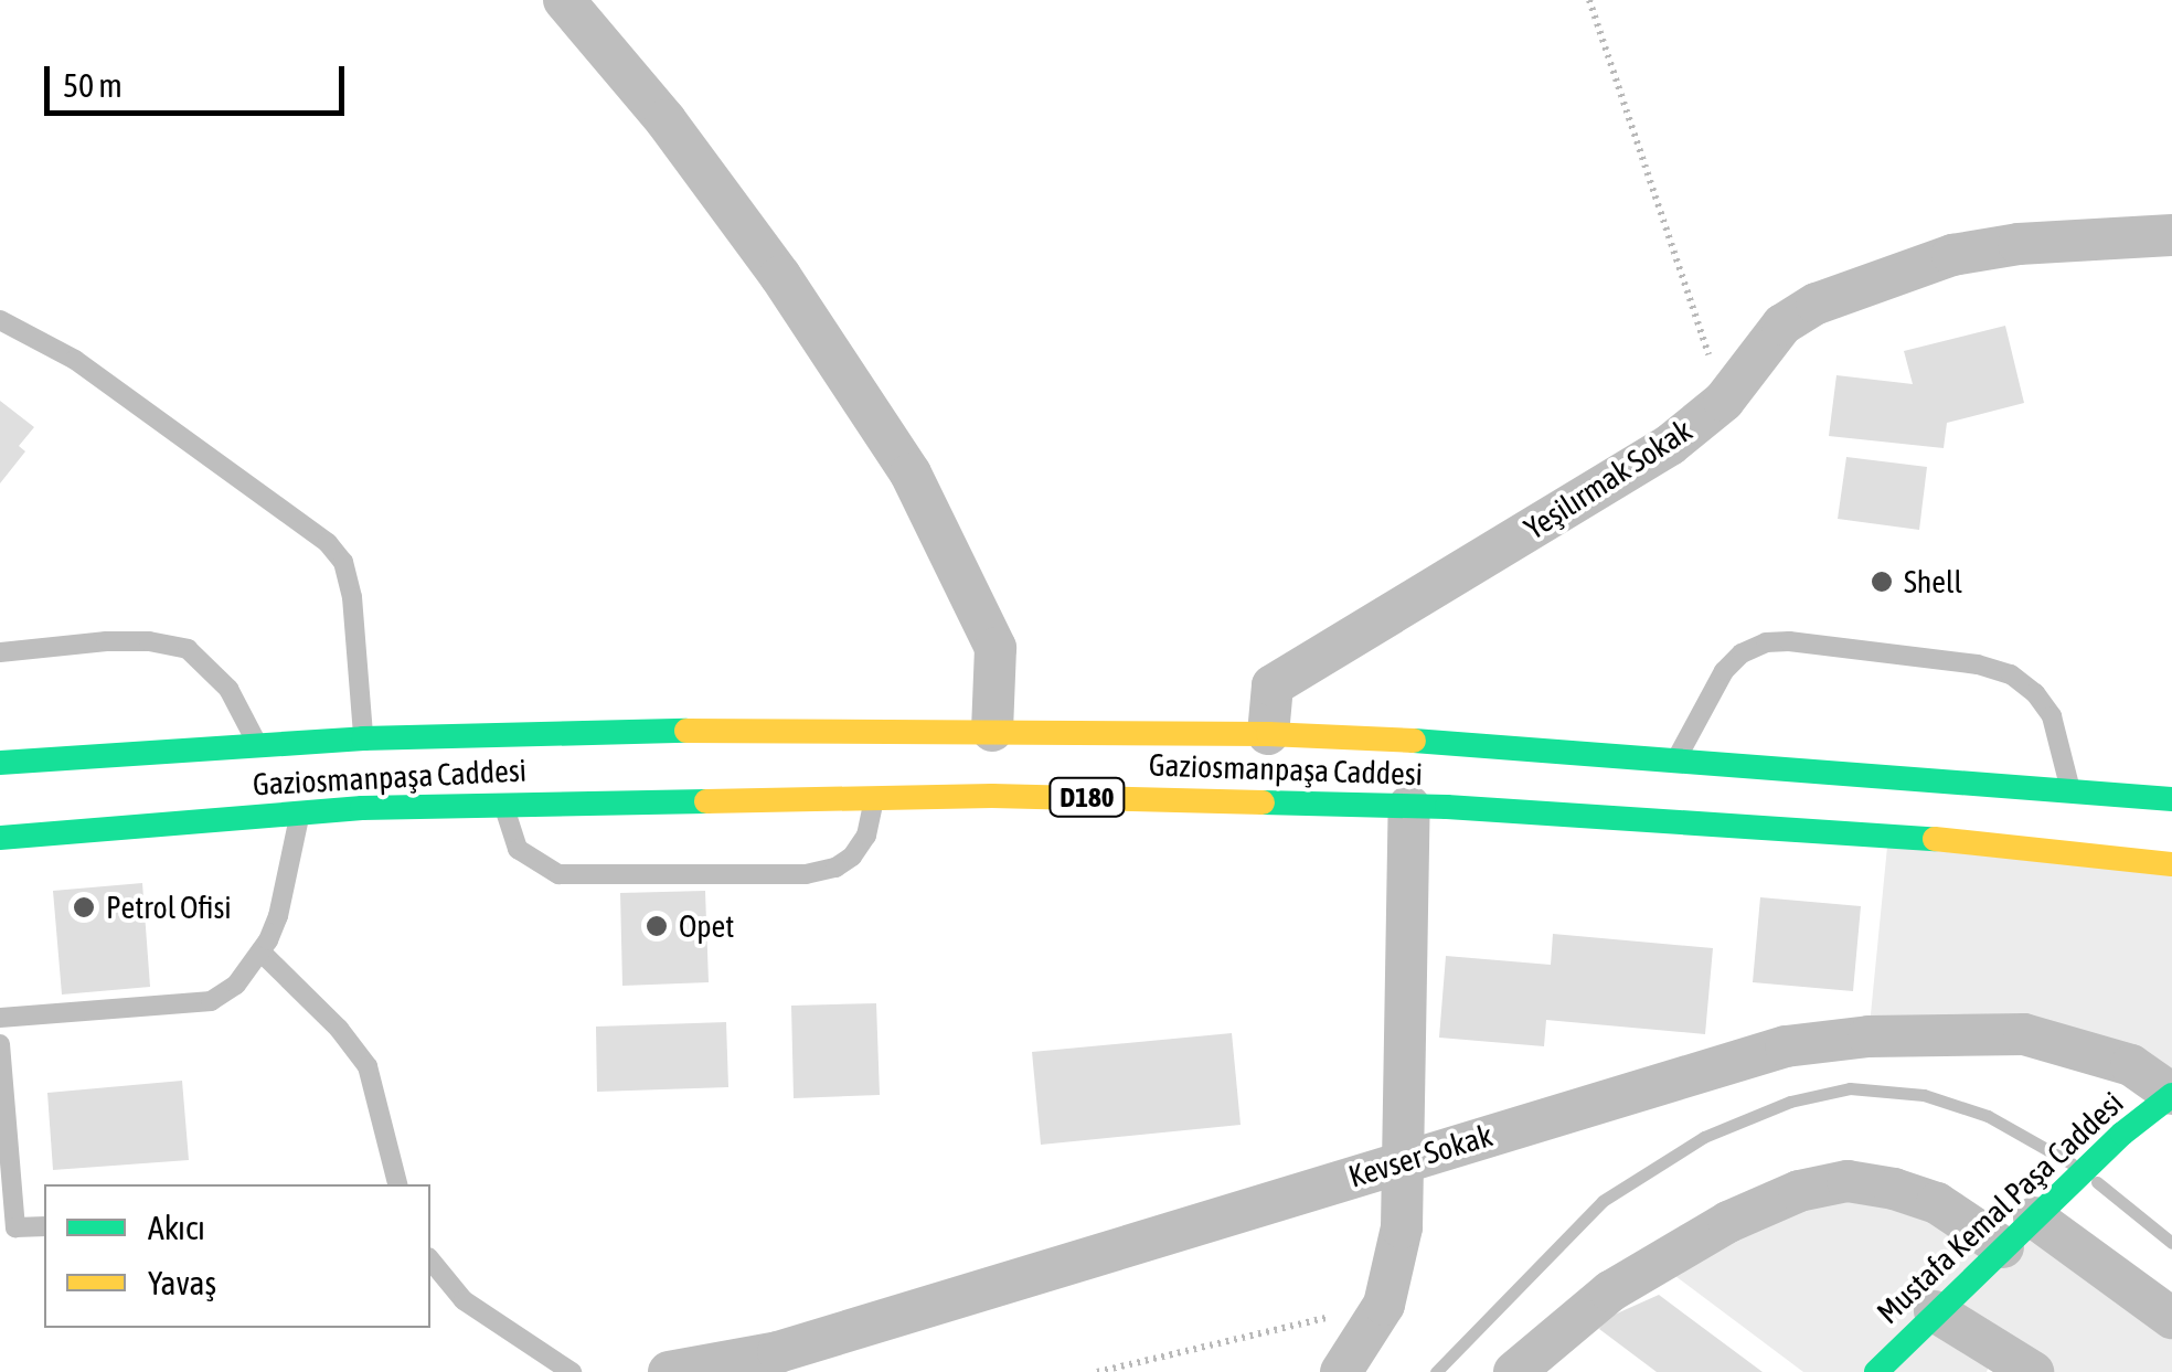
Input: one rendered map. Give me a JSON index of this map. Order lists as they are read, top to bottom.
{
  "streets": {
    "main road": ["Gaziosmanpaşa Caddesi", "D180", "Mustafa Kemal Paşa Caddesi"],
    "street": ["Yeşilırmak Sokak", "Kevser Sokak"]
  },
  "crossings": [
    ["Yeşilırmak Sokak", "Gaziosmanpaşa Caddesi"],
    ["Kevser Sokak", "Mustafa Kemal Paşa Caddesi"]
  ],
  "places": ["Shell", "Petrol Ofisi", "Opet"],
  "legend": ["Akıcı", "Yavaş"],
  "scale_bar": "50 m"
}
